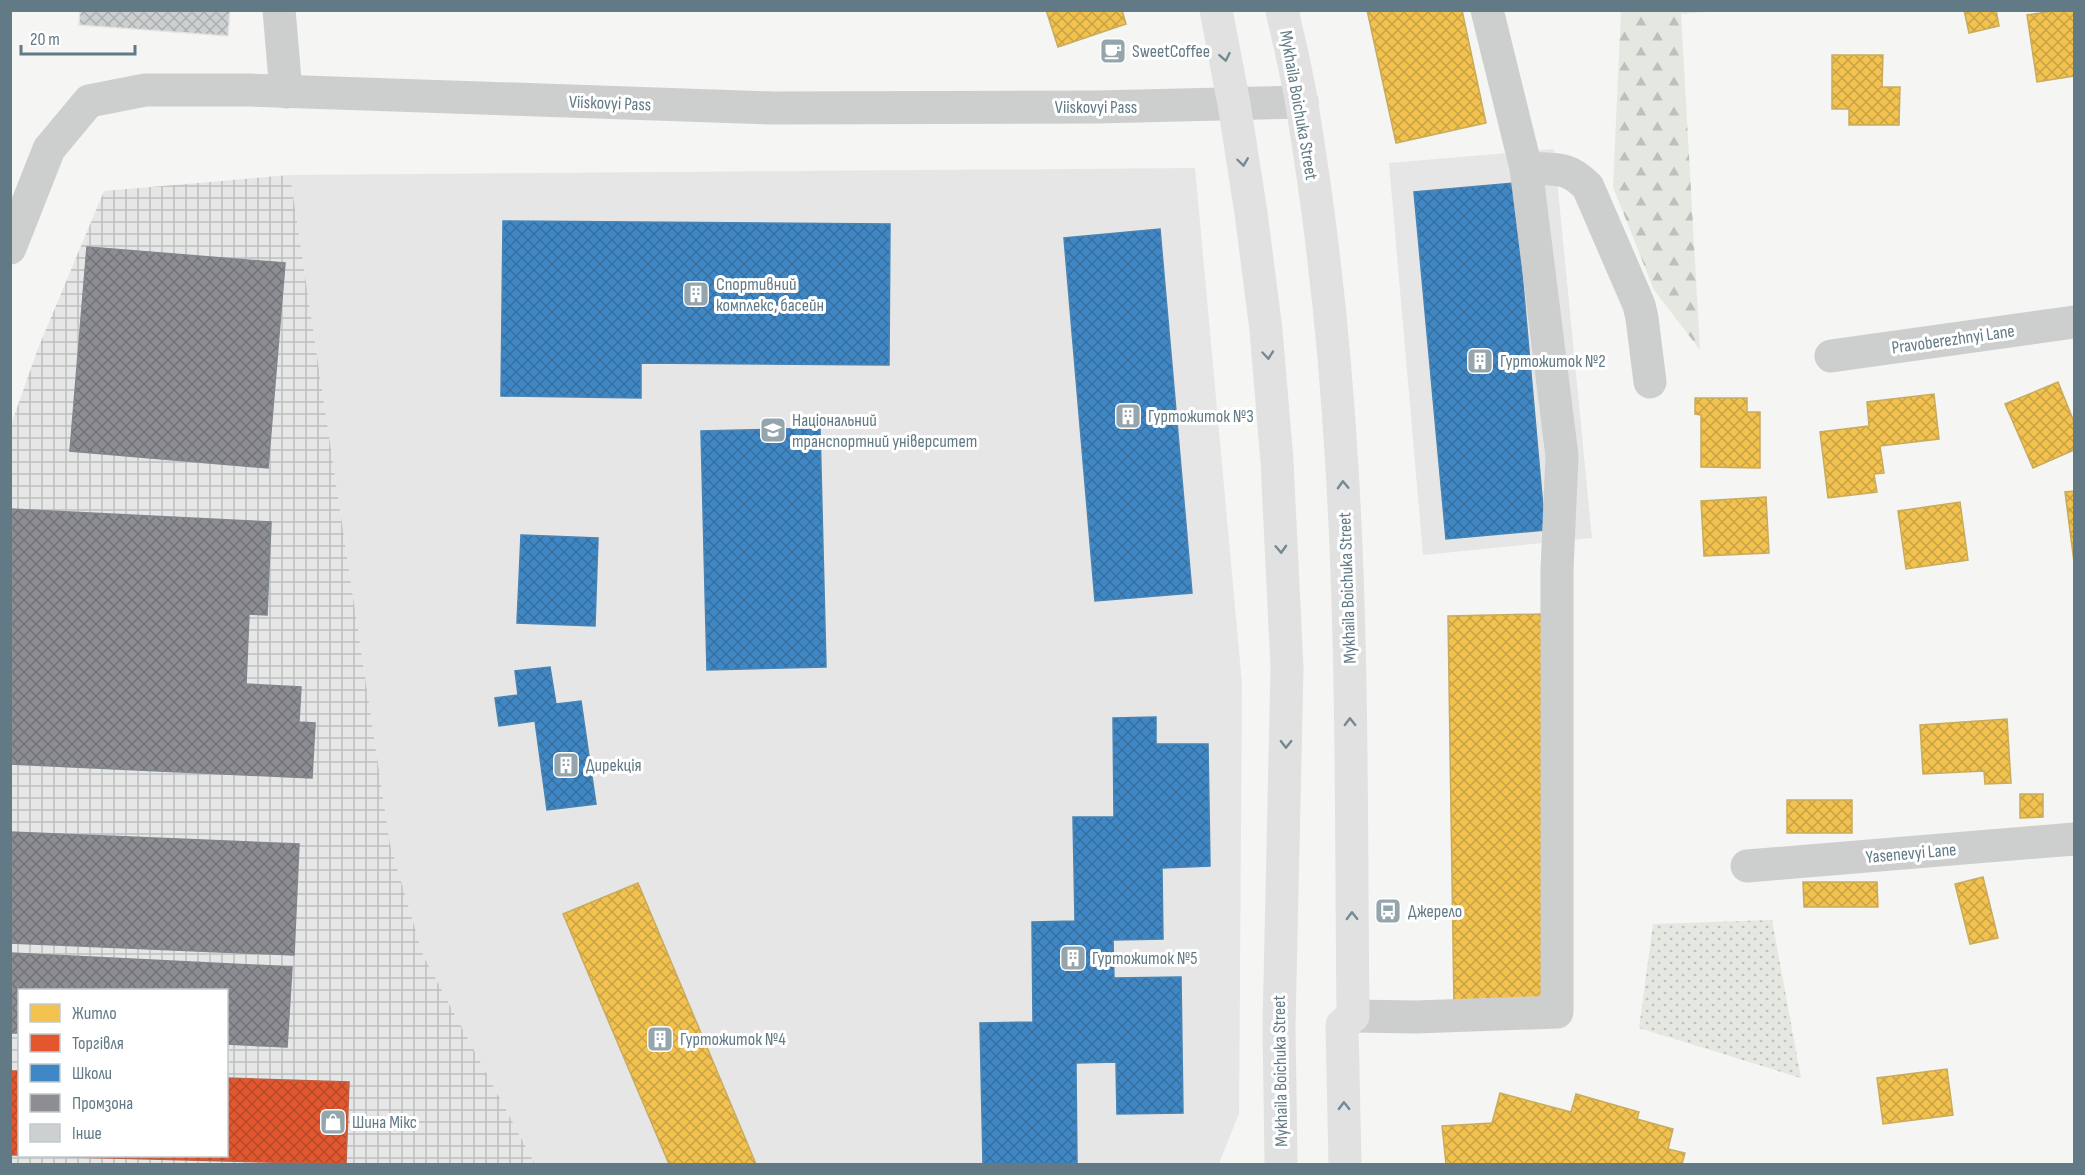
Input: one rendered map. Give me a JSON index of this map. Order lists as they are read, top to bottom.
{
  "streets": {
    "main road": ["Mykhaila Boichuka Street"],
    "street": ["Viiskovyi Pass", "Pravoberezhnyi Lane", "Yasenevyi Lane"]
  },
  "crossings": [
    ["Viiskovyi Pass", "Mykhaila Boichuka Street"]
  ],
  "places": {
    "cafe": ["SweetCoffee"],
    "building": [
      "Спортивний комплекс, басейн",
      "Гуртожиток №2",
      "Гуртожиток №3",
      "Дирекція",
      "Гуртожиток №5",
      "Гуртожиток №4"
    ],
    "school or university": ["Національний транспортний університет"],
    "bus stop": ["Джерело"],
    "shop": ["Шина Мікс"]
  },
  "legend": [
    "Житло",
    "Торгівля",
    "Школи",
    "Промзона",
    "Інше"
  ],
  "scale_bar": "20 m"
}
